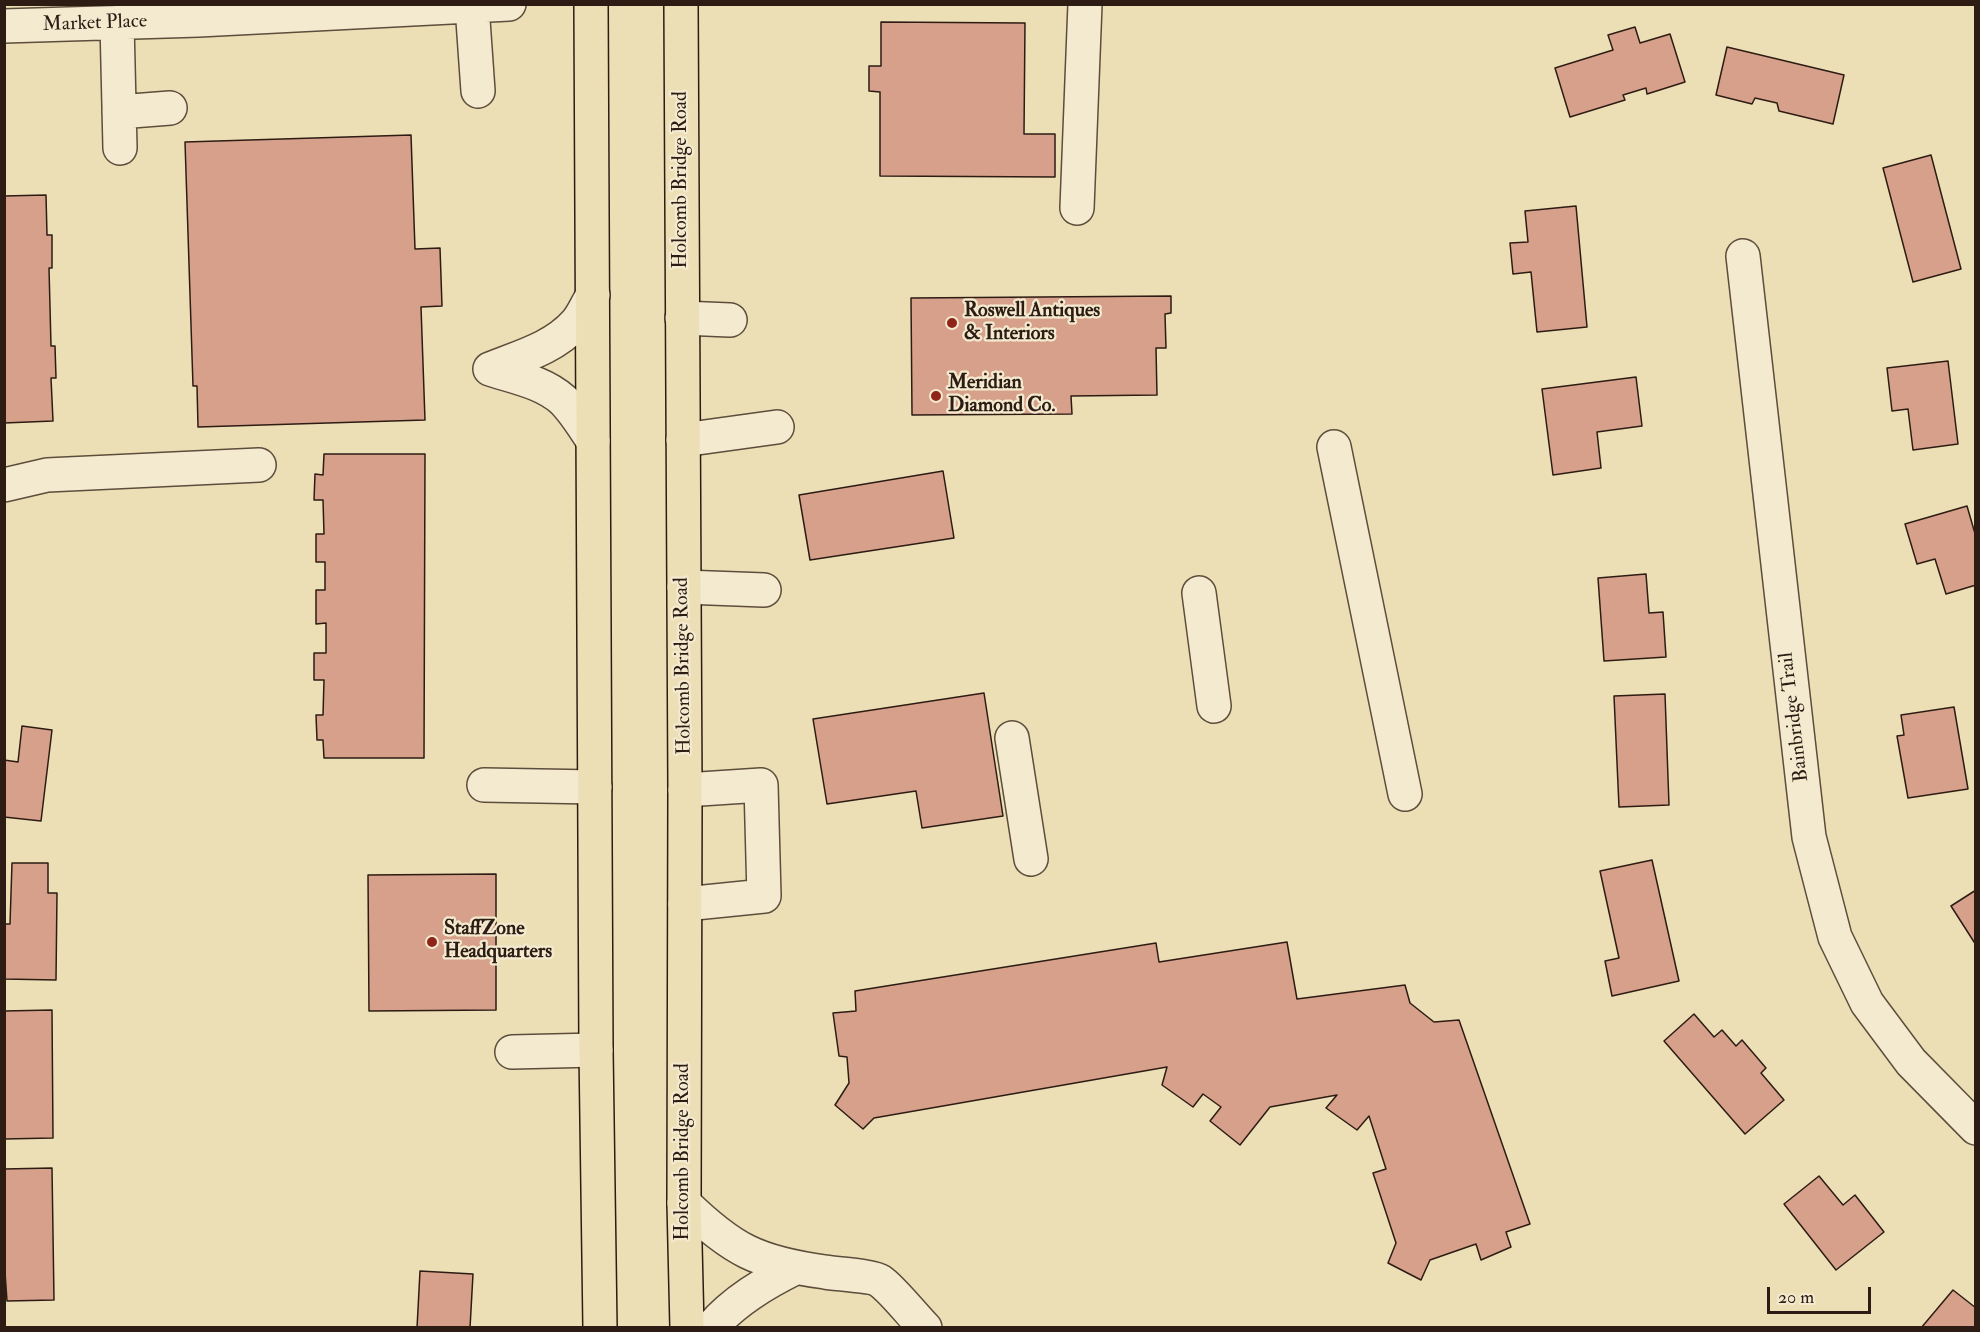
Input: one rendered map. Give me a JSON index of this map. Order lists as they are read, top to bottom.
{
  "streets": {
    "main road": ["Holcomb Bridge Road"],
    "street": ["Market Place", "Bainbridge Trail"]
  },
  "places": ["Roswell Antiques & Interiors", "Meridian Diamond Co.", "StaffZone Headquarters"],
  "scale_bar": "20 m"
}
